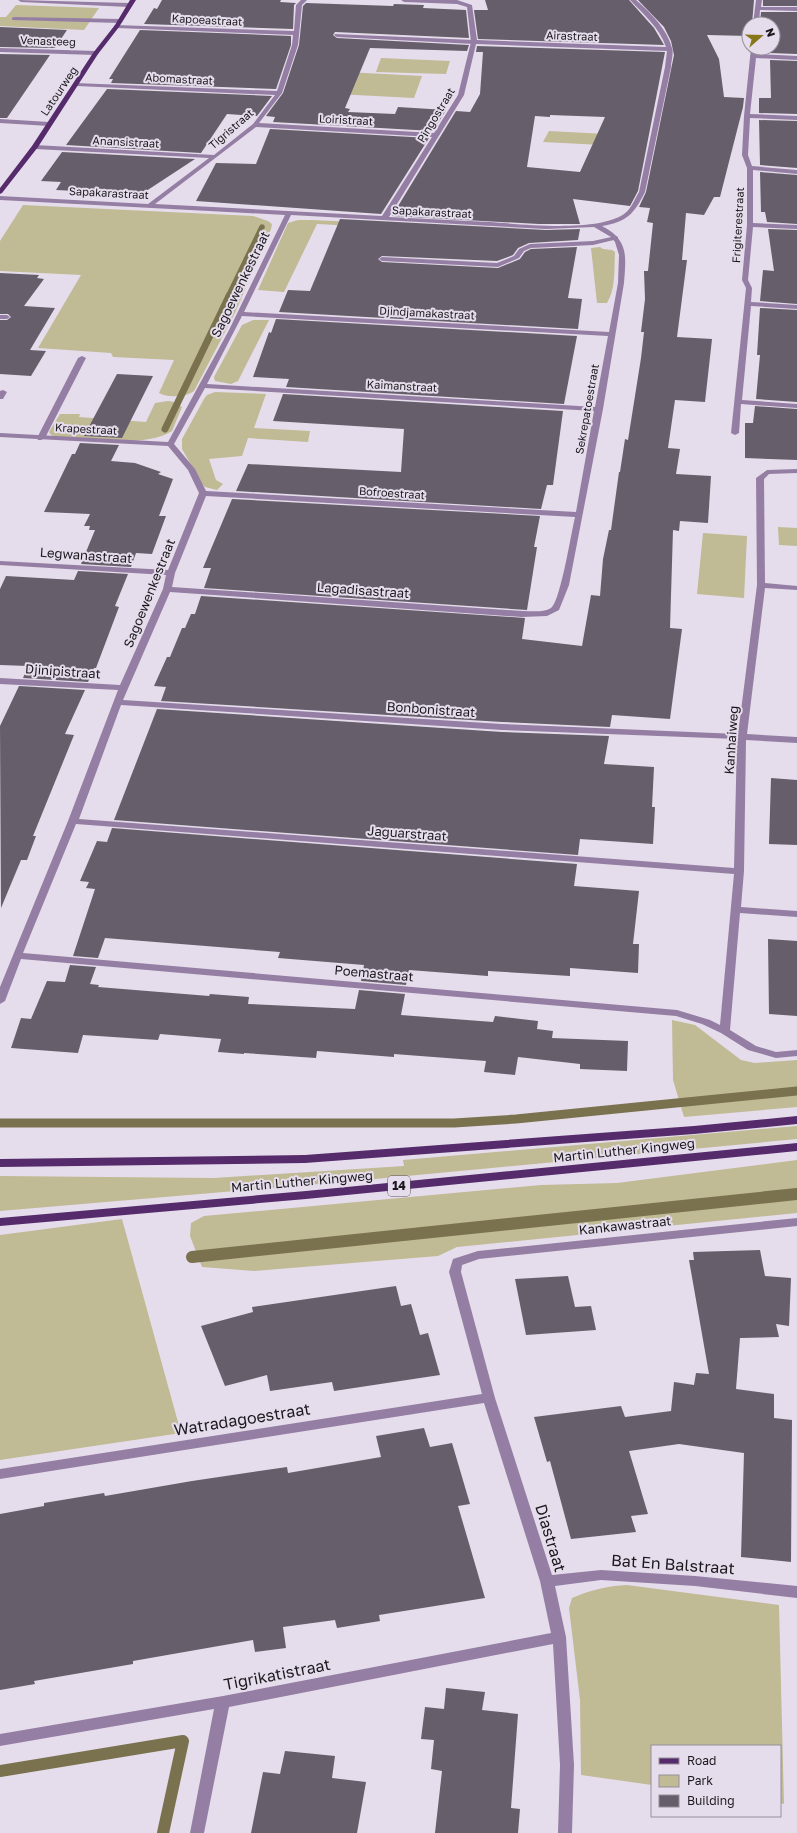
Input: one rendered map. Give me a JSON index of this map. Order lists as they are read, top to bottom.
{
  "streets": {
    "main road": ["Latourweg", "Martin Luther Kingweg", "14"],
    "street": [
      "Kapoeastraat",
      "Airastraat",
      "Venasteeg",
      "Abomastraat",
      "Pingostraat",
      "Loiristraat",
      "Tigristraat",
      "Anansistraat",
      "Sapakarastraat",
      "Frigiterestraat",
      "Sagoewenkestraat",
      "Djindjamakastraat",
      "Kaimanstraat",
      "Sekrepatoestraat",
      "Krapestraat",
      "Bofroestraat",
      "Legwanastraat",
      "Lagadisastraat",
      "Djinipistraat",
      "Bonbonistraat",
      "Kanhaiweg",
      "Jaguarstraat",
      "Poemastraat",
      "Kankawastraat",
      "Watradagoestraat",
      "Diastraat",
      "Bat En Balstraat",
      "Tigrikatistraat"
    ]
  },
  "crossings": [
    ["Kapoeastraat", "Latourweg"],
    ["Kapoeastraat", "Tigristraat"],
    ["Airastraat", "Pingostraat"],
    ["Airastraat", "Sapakarastraat"],
    ["Venasteeg", "Latourweg"],
    ["Abomastraat", "Latourweg"],
    ["Abomastraat", "Tigristraat"],
    ["Latourweg", "Anansistraat"],
    ["Pingostraat", "Loiristraat"],
    ["Pingostraat", "Sapakarastraat"],
    ["Loiristraat", "Tigristraat"],
    ["Tigristraat", "Anansistraat"],
    ["Tigristraat", "Sapakarastraat"],
    ["Sapakarastraat", "Sagoewenkestraat"],
    ["Sagoewenkestraat", "Djindjamakastraat"],
    ["Sagoewenkestraat", "Kaimanstraat"],
    ["Sagoewenkestraat", "Krapestraat"],
    ["Sagoewenkestraat", "Bofroestraat"],
    ["Sagoewenkestraat", "Legwanastraat"],
    ["Sagoewenkestraat", "Lagadisastraat"],
    ["Sagoewenkestraat", "Djinipistraat"],
    ["Sagoewenkestraat", "Bonbonistraat"],
    ["Sagoewenkestraat", "Jaguarstraat"],
    ["Sagoewenkestraat", "Poemastraat"],
    ["Djindjamakastraat", "Sekrepatoestraat"],
    ["Kaimanstraat", "Sekrepatoestraat"],
    ["Sekrepatoestraat", "Bofroestraat"],
    ["Sekrepatoestraat", "Lagadisastraat"],
    ["Bonbonistraat", "Kanhaiweg"],
    ["Kanhaiweg", "Jaguarstraat"],
    ["Kanhaiweg", "Poemastraat"],
    ["Kankawastraat", "Diastraat"],
    ["Watradagoestraat", "Diastraat"],
    ["Diastraat", "Bat En Balstraat"],
    ["Diastraat", "Tigrikatistraat"]
  ],
  "legend": ["Road", "Park", "Building"],
  "north": "right"
}
